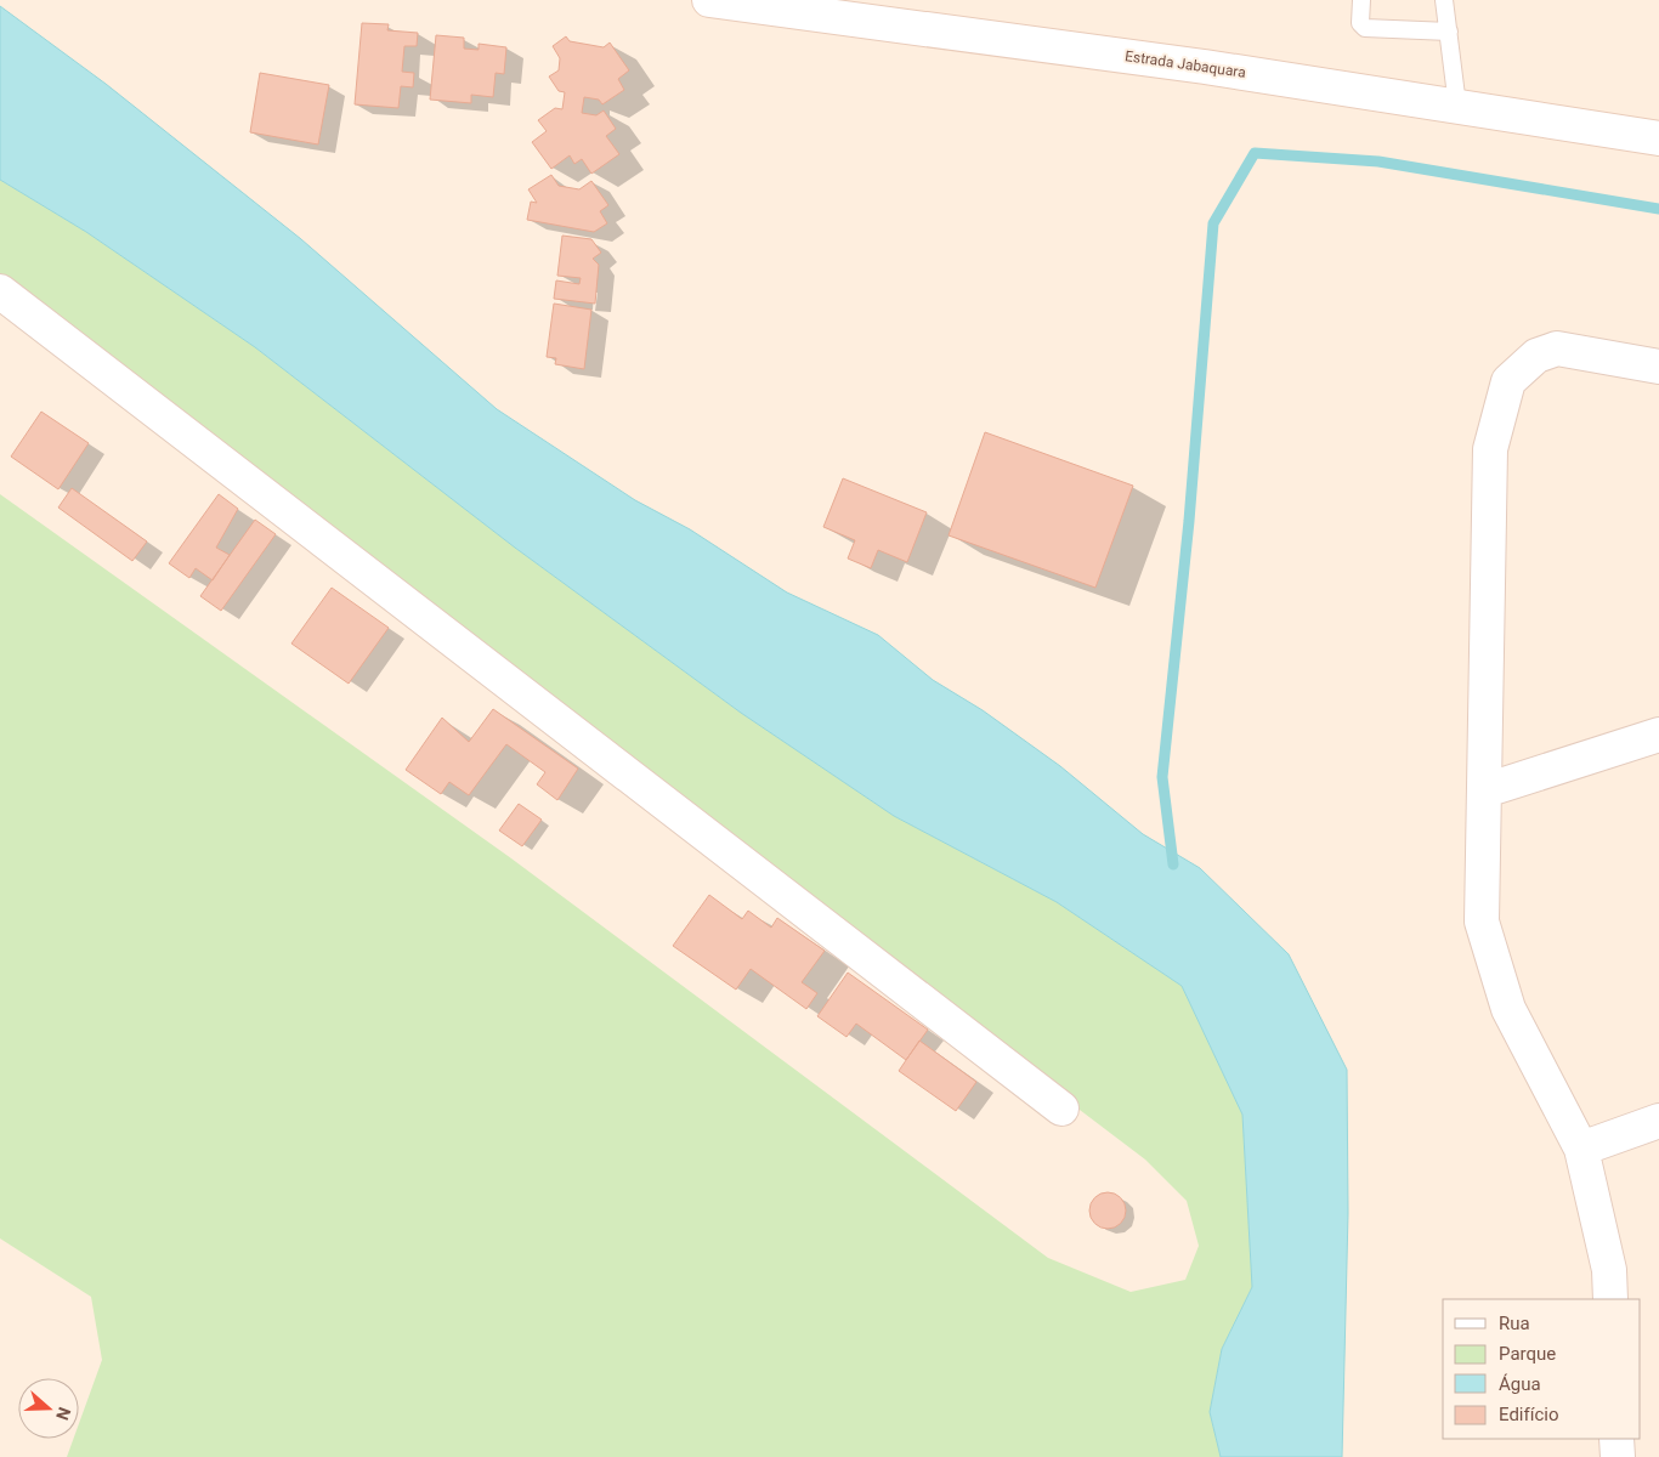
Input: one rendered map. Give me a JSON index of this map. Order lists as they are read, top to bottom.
{
  "streets": {
    "street": ["Estrada Jabaquara"]
  },
  "legend": [
    "Rua",
    "Parque",
    "Água",
    "Edifício"
  ],
  "north": "right"
}
